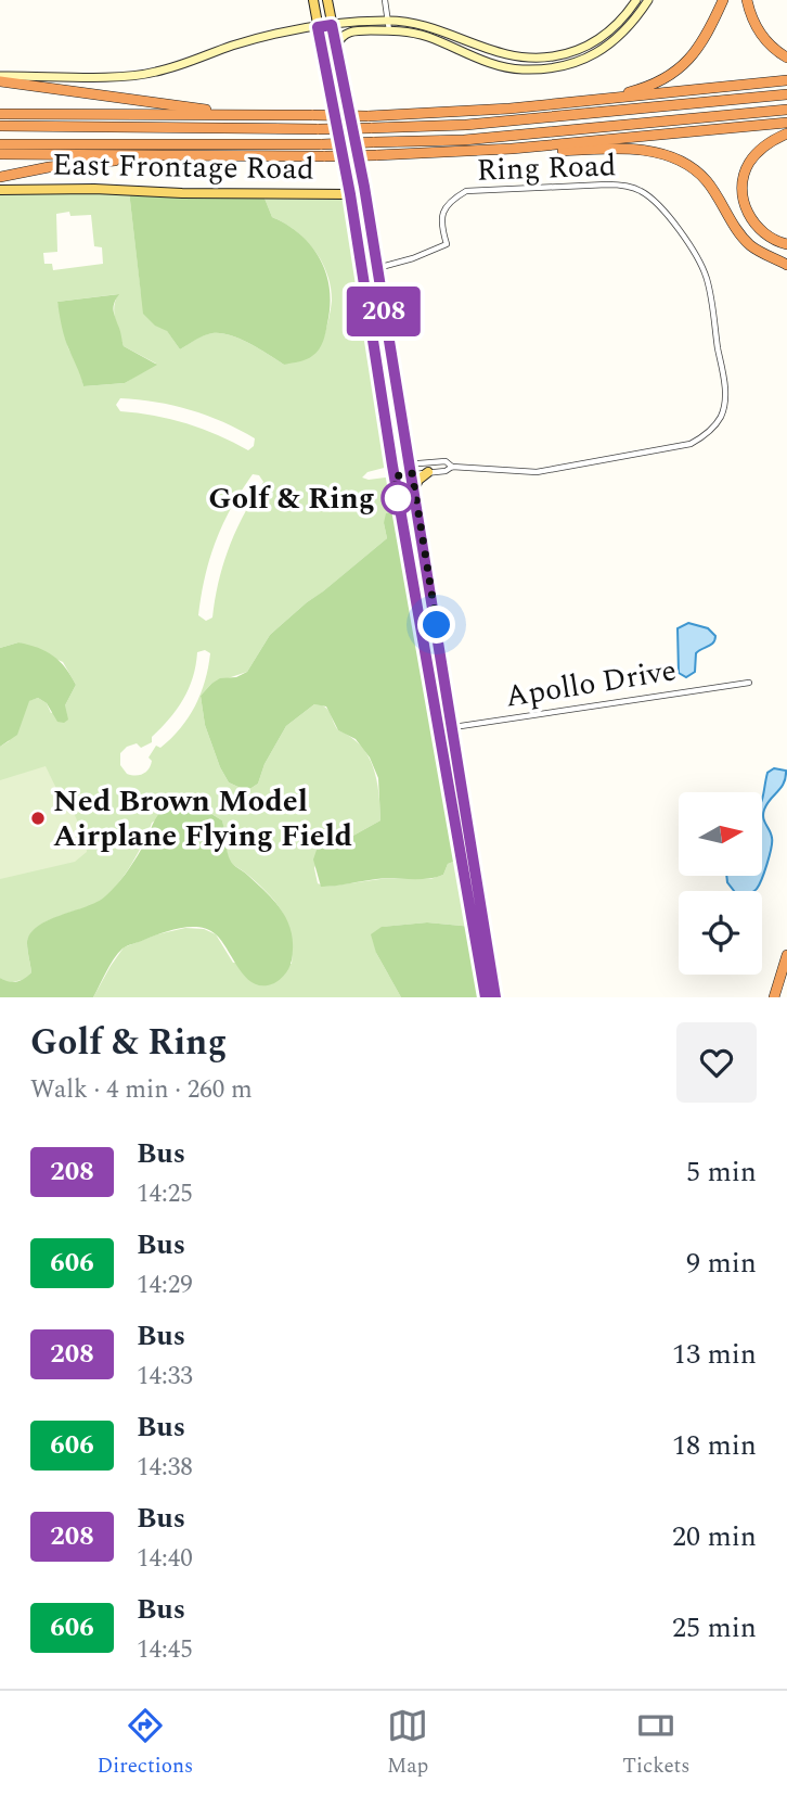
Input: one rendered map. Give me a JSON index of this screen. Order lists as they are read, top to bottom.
{
  "streets": {
    "main road": ["East Frontage Road"],
    "street": ["Ring Road", "Apollo Drive"]
  },
  "places": ["Golf & Ring", "Ned Brown Model Airplane Flying Field"],
  "lines": ["bus line 208"],
  "north": "right",
  "page": {
    "on_map": "208",
    "heading": ["Golf & Ring", "Walk · 4 min · 260 m"],
    "list": [
      {
        "mark": "208",
        "name": "Bus",
        "note": "14:25",
        "value": "5 min"
      },
      {
        "mark": "606",
        "name": "Bus",
        "note": "14:29",
        "value": "9 min"
      },
      {
        "mark": "208",
        "name": "Bus",
        "note": "14:33",
        "value": "13 min"
      },
      {
        "mark": "606",
        "name": "Bus",
        "note": "14:38",
        "value": "18 min"
      },
      {
        "mark": "208",
        "name": "Bus",
        "note": "14:40",
        "value": "20 min"
      },
      {
        "mark": "606",
        "name": "Bus",
        "note": "14:45",
        "value": "25 min"
      }
    ],
    "tabs": ["Directions", "Map", "Tickets"]
  }
}
